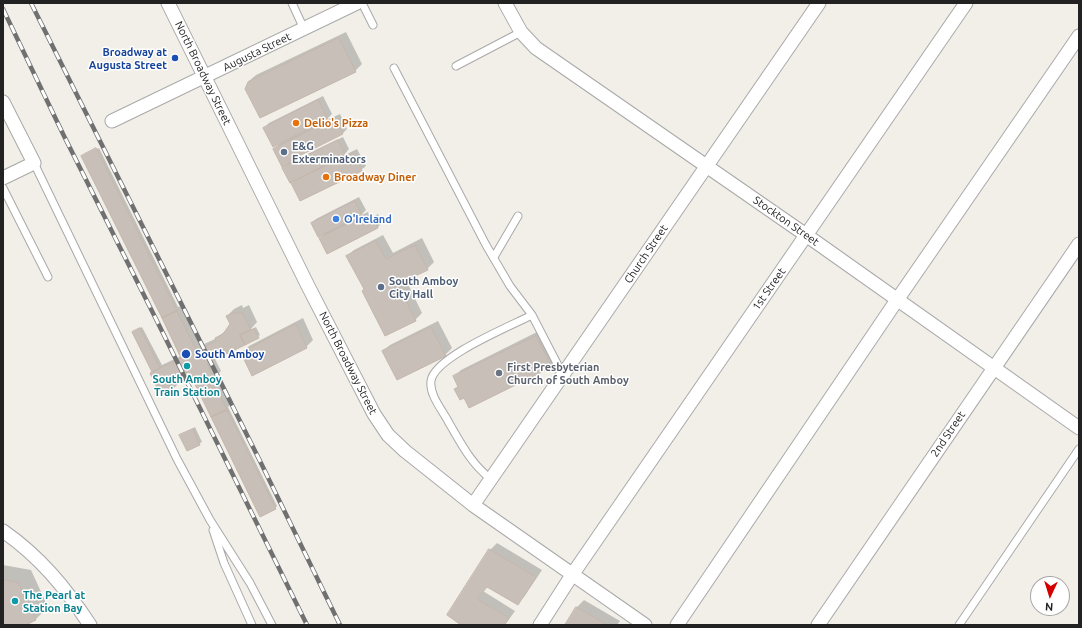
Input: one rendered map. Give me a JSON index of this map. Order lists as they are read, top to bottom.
{
  "streets": {
    "street": [
      "Augusta Street",
      "North Broadway Street",
      "Stockton Street",
      "Church Street",
      "1st Street",
      "2nd Street"
    ]
  },
  "crossings": [
    ["Augusta Street", "North Broadway Street"],
    ["North Broadway Street", "Church Street"],
    ["North Broadway Street", "1st Street"],
    ["Stockton Street", "Church Street"],
    ["Stockton Street", "1st Street"],
    ["Stockton Street", "2nd Street"]
  ],
  "places": [
    "Broadway at Augusta Street",
    "Delio's Pizza",
    "E&G Exterminators",
    "Broadway Diner",
    "O'Ireland",
    "South Amboy City Hall",
    "South Amboy",
    "South Amboy Train Station",
    "First Presbyterian Church of South Amboy",
    "The Pearl at Station Bay"
  ],
  "north": "bottom"
}
